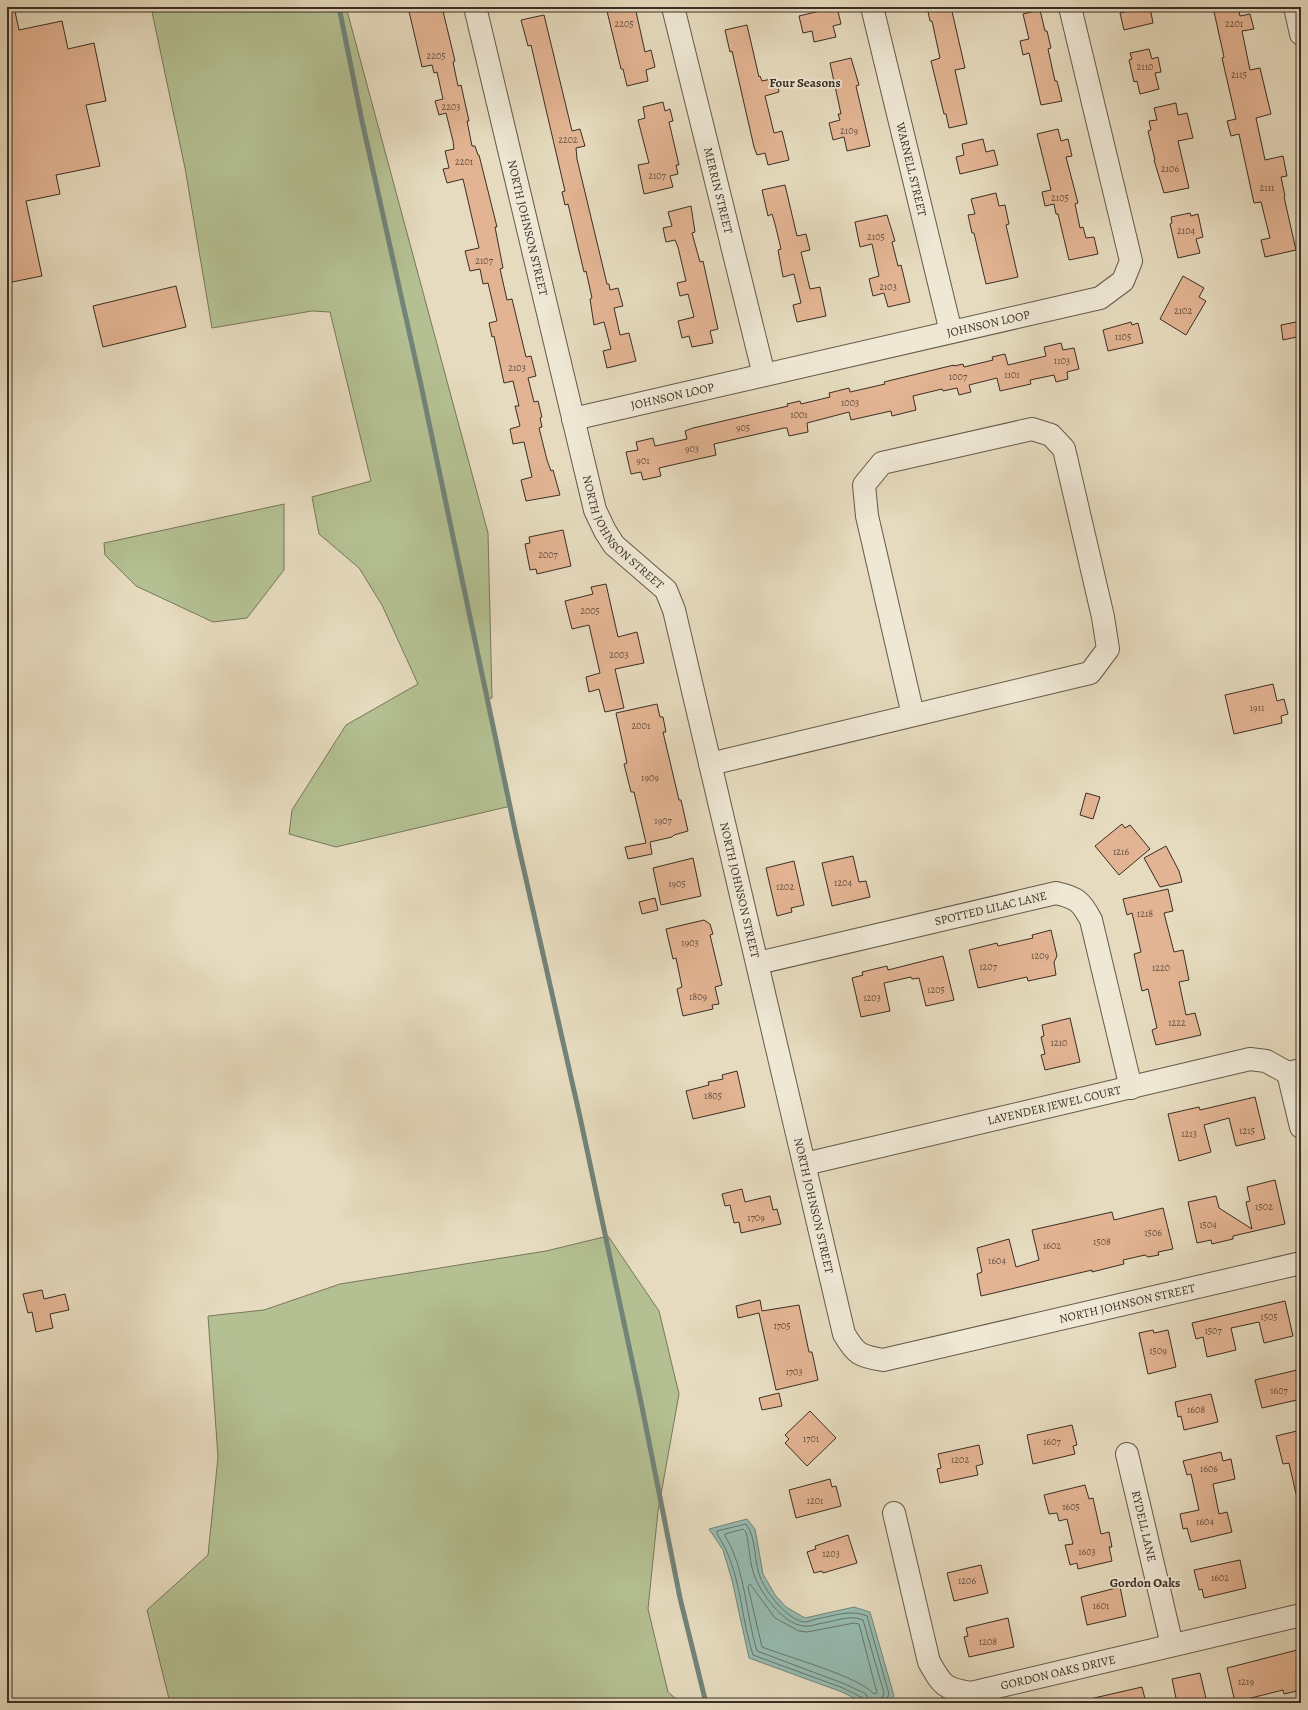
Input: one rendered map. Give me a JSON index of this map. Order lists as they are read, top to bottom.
{
  "streets": {
    "street": [
      "WARNELL STREET",
      "MERRIN STREET",
      "NORTH JOHNSON STREET",
      "JOHNSON LOOP",
      "SPOTTED LILAC LANE",
      "LAVENDER JEWEL COURT",
      "RYDELL LANE",
      "GORDON OAKS DRIVE"
    ]
  },
  "crossings": [
    ["WARNELL STREET", "JOHNSON LOOP"],
    ["MERRIN STREET", "JOHNSON LOOP"],
    ["NORTH JOHNSON STREET", "JOHNSON LOOP"],
    ["NORTH JOHNSON STREET", "SPOTTED LILAC LANE"],
    ["NORTH JOHNSON STREET", "LAVENDER JEWEL COURT"],
    ["SPOTTED LILAC LANE", "LAVENDER JEWEL COURT"],
    ["RYDELL LANE", "GORDON OAKS DRIVE"]
  ],
  "districts": ["Four Seasons", "Gordon Oaks"],
  "house_numbers": [
    "2205",
    "2201",
    "2205",
    "2110",
    "2115",
    "2203",
    "2109",
    "2202",
    "2201",
    "2106",
    "2107",
    "2111",
    "2105",
    "2104",
    "2105",
    "2107",
    "2103",
    "2102",
    "1105",
    "1103",
    "2103",
    "1101",
    "1007",
    "1003",
    "1001",
    "905",
    "903",
    "901",
    "2007",
    "2005",
    "2003",
    "1911",
    "2001",
    "1909",
    "1907",
    "1216",
    "1204",
    "1905",
    "1202",
    "1218",
    "1903",
    "1209",
    "1207",
    "1220",
    "1205",
    "1809",
    "1203",
    "1222",
    "1210",
    "1805",
    "1215",
    "1213",
    "1502",
    "1709",
    "1504",
    "1506",
    "1508",
    "1602",
    "1604",
    "1505",
    "1705",
    "1507",
    "1509",
    "1703",
    "1607",
    "1608",
    "1701",
    "1607",
    "1202",
    "1606",
    "1201",
    "1605",
    "1604",
    "1603",
    "1203",
    "1602",
    "1206",
    "1601",
    "1208",
    "1219"
  ]
}
